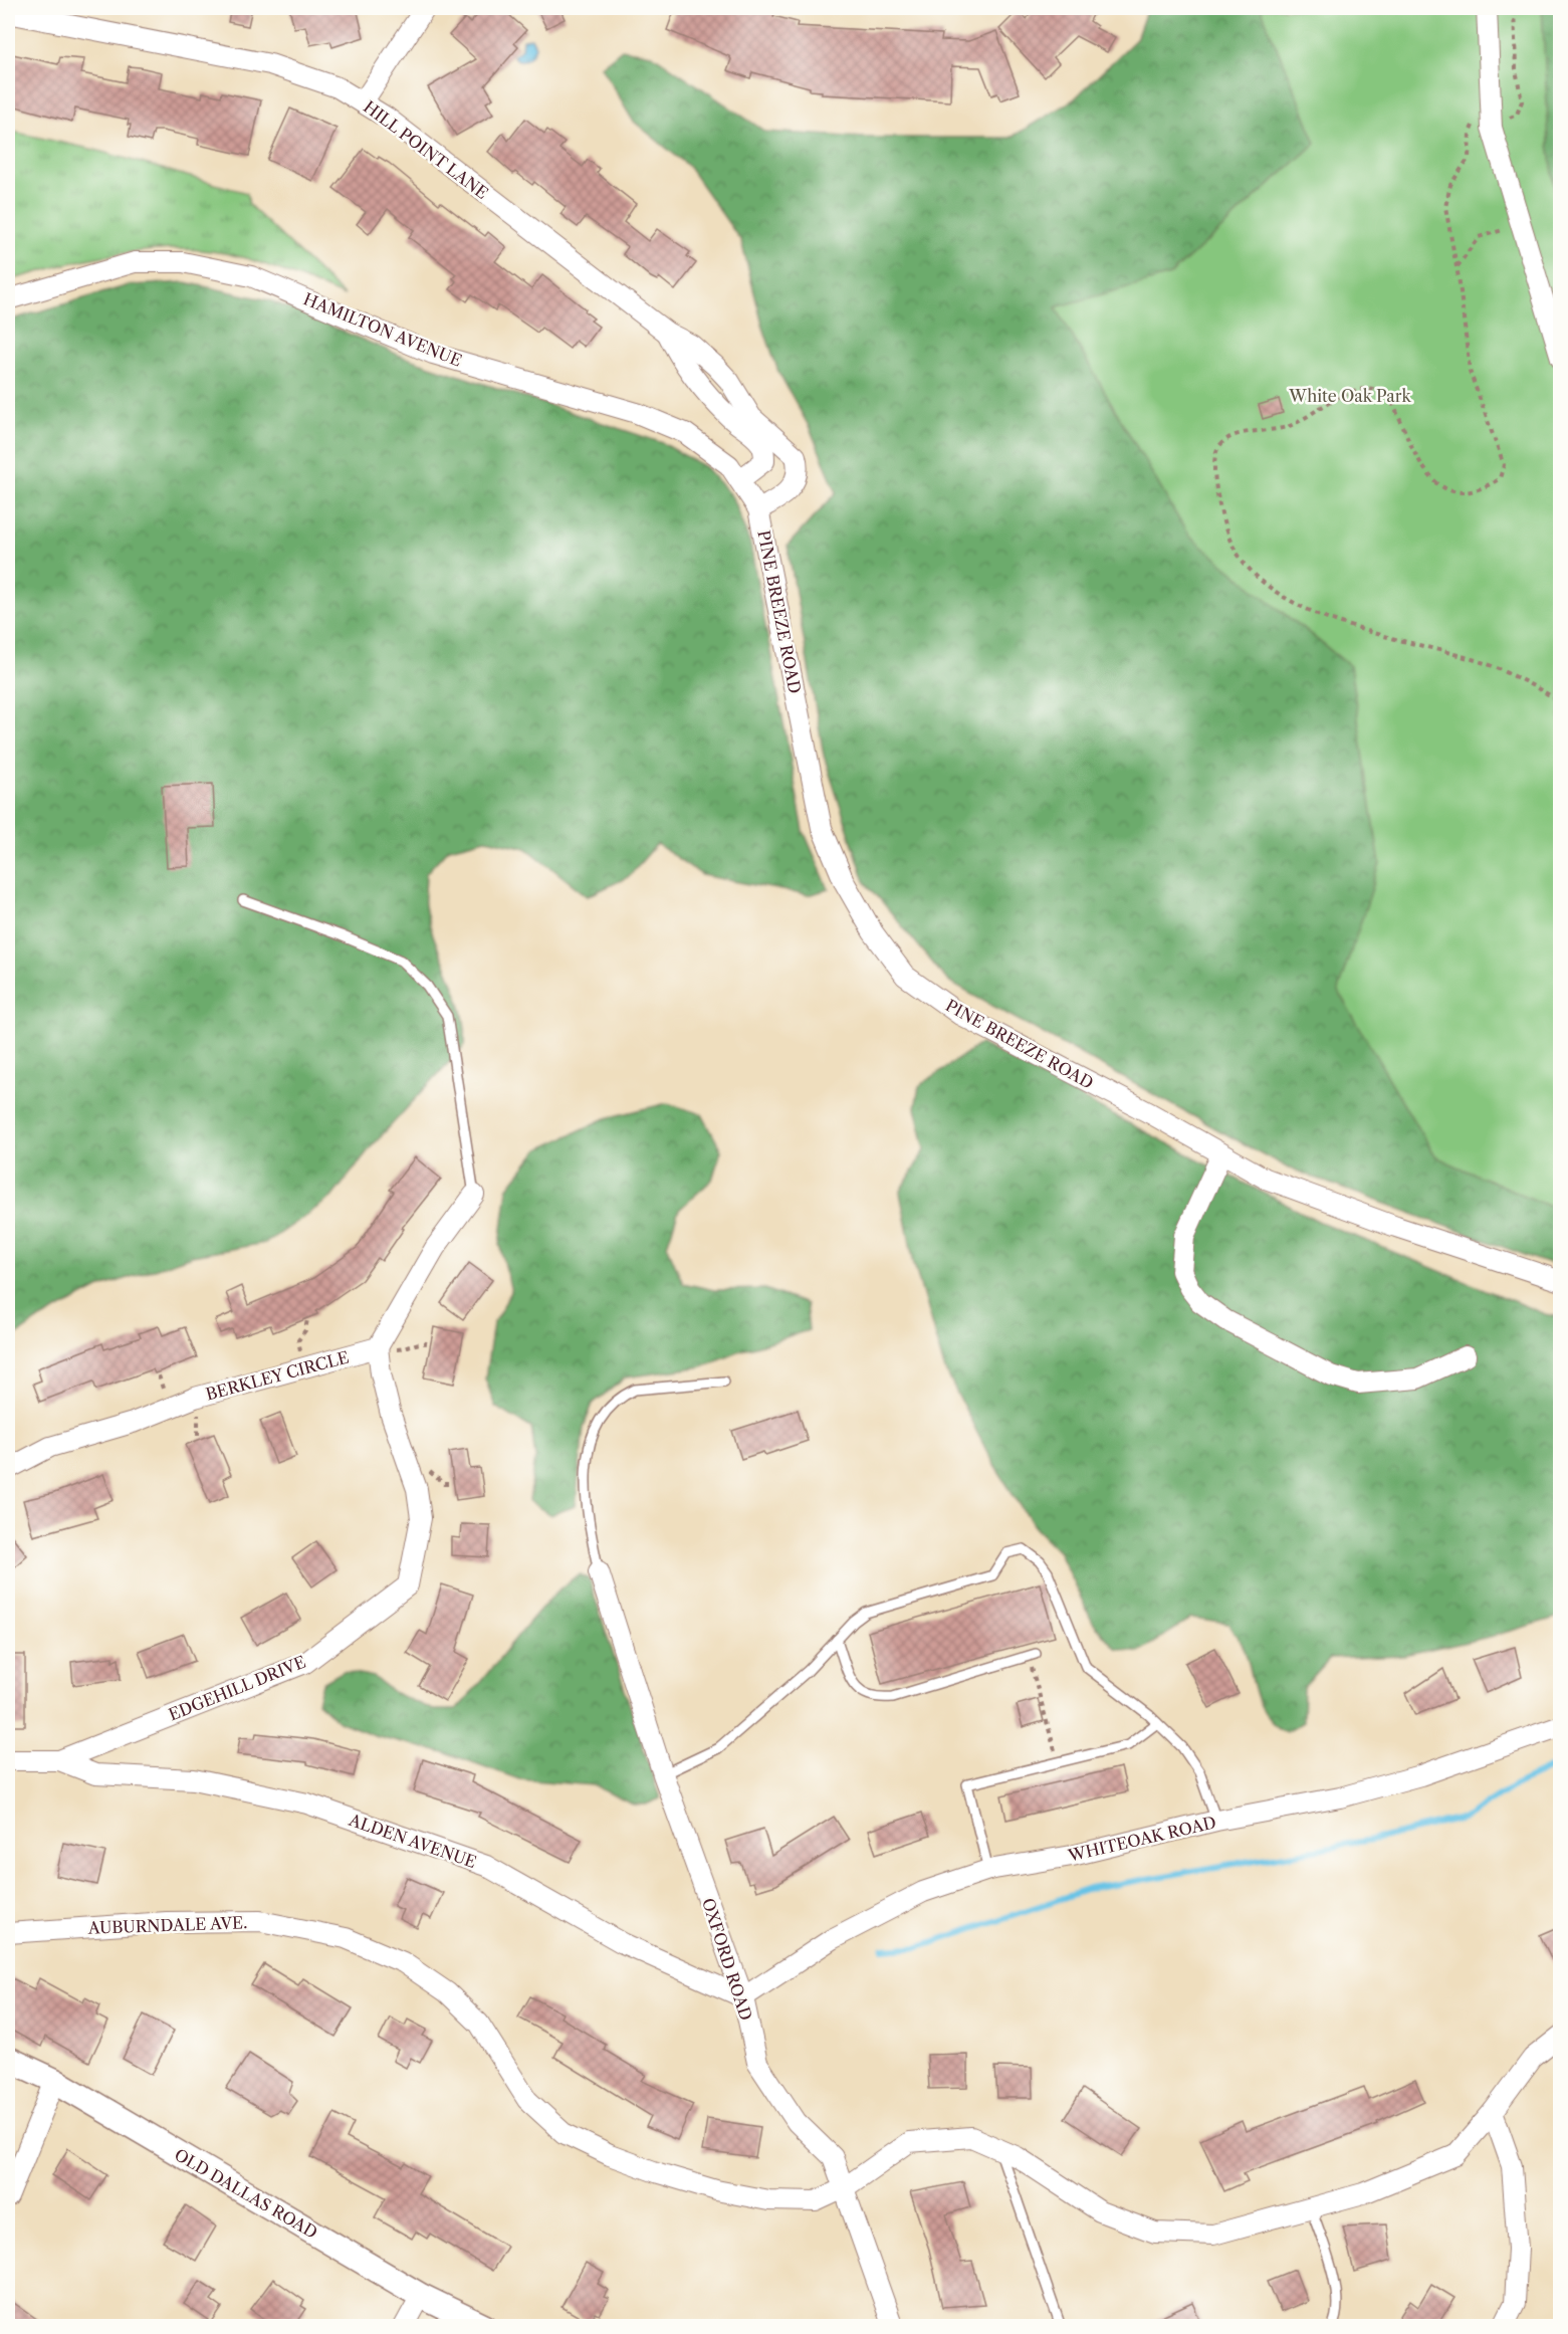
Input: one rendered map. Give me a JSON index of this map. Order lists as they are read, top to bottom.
{
  "streets": {
    "street": [
      "HILL POINT LANE",
      "HAMILTON AVENUE",
      "PINE BREEZE ROAD",
      "BERKLEY CIRCLE",
      "EDGEHILL DRIVE",
      "WHITEOAK ROAD",
      "ALDEN AVENUE",
      "AUBURNDALE AVE.",
      "OXFORD ROAD",
      "OLD DALLAS ROAD"
    ]
  },
  "crossings": [
    ["HILL POINT LANE", "HAMILTON AVENUE"],
    ["HILL POINT LANE", "PINE BREEZE ROAD"],
    ["HAMILTON AVENUE", "PINE BREEZE ROAD"],
    ["BERKLEY CIRCLE", "EDGEHILL DRIVE"],
    ["EDGEHILL DRIVE", "ALDEN AVENUE"],
    ["WHITEOAK ROAD", "ALDEN AVENUE"],
    ["WHITEOAK ROAD", "OXFORD ROAD"],
    ["ALDEN AVENUE", "OXFORD ROAD"],
    ["AUBURNDALE AVE.", "OXFORD ROAD"]
  ],
  "parks": ["White Oak Park"]
}
